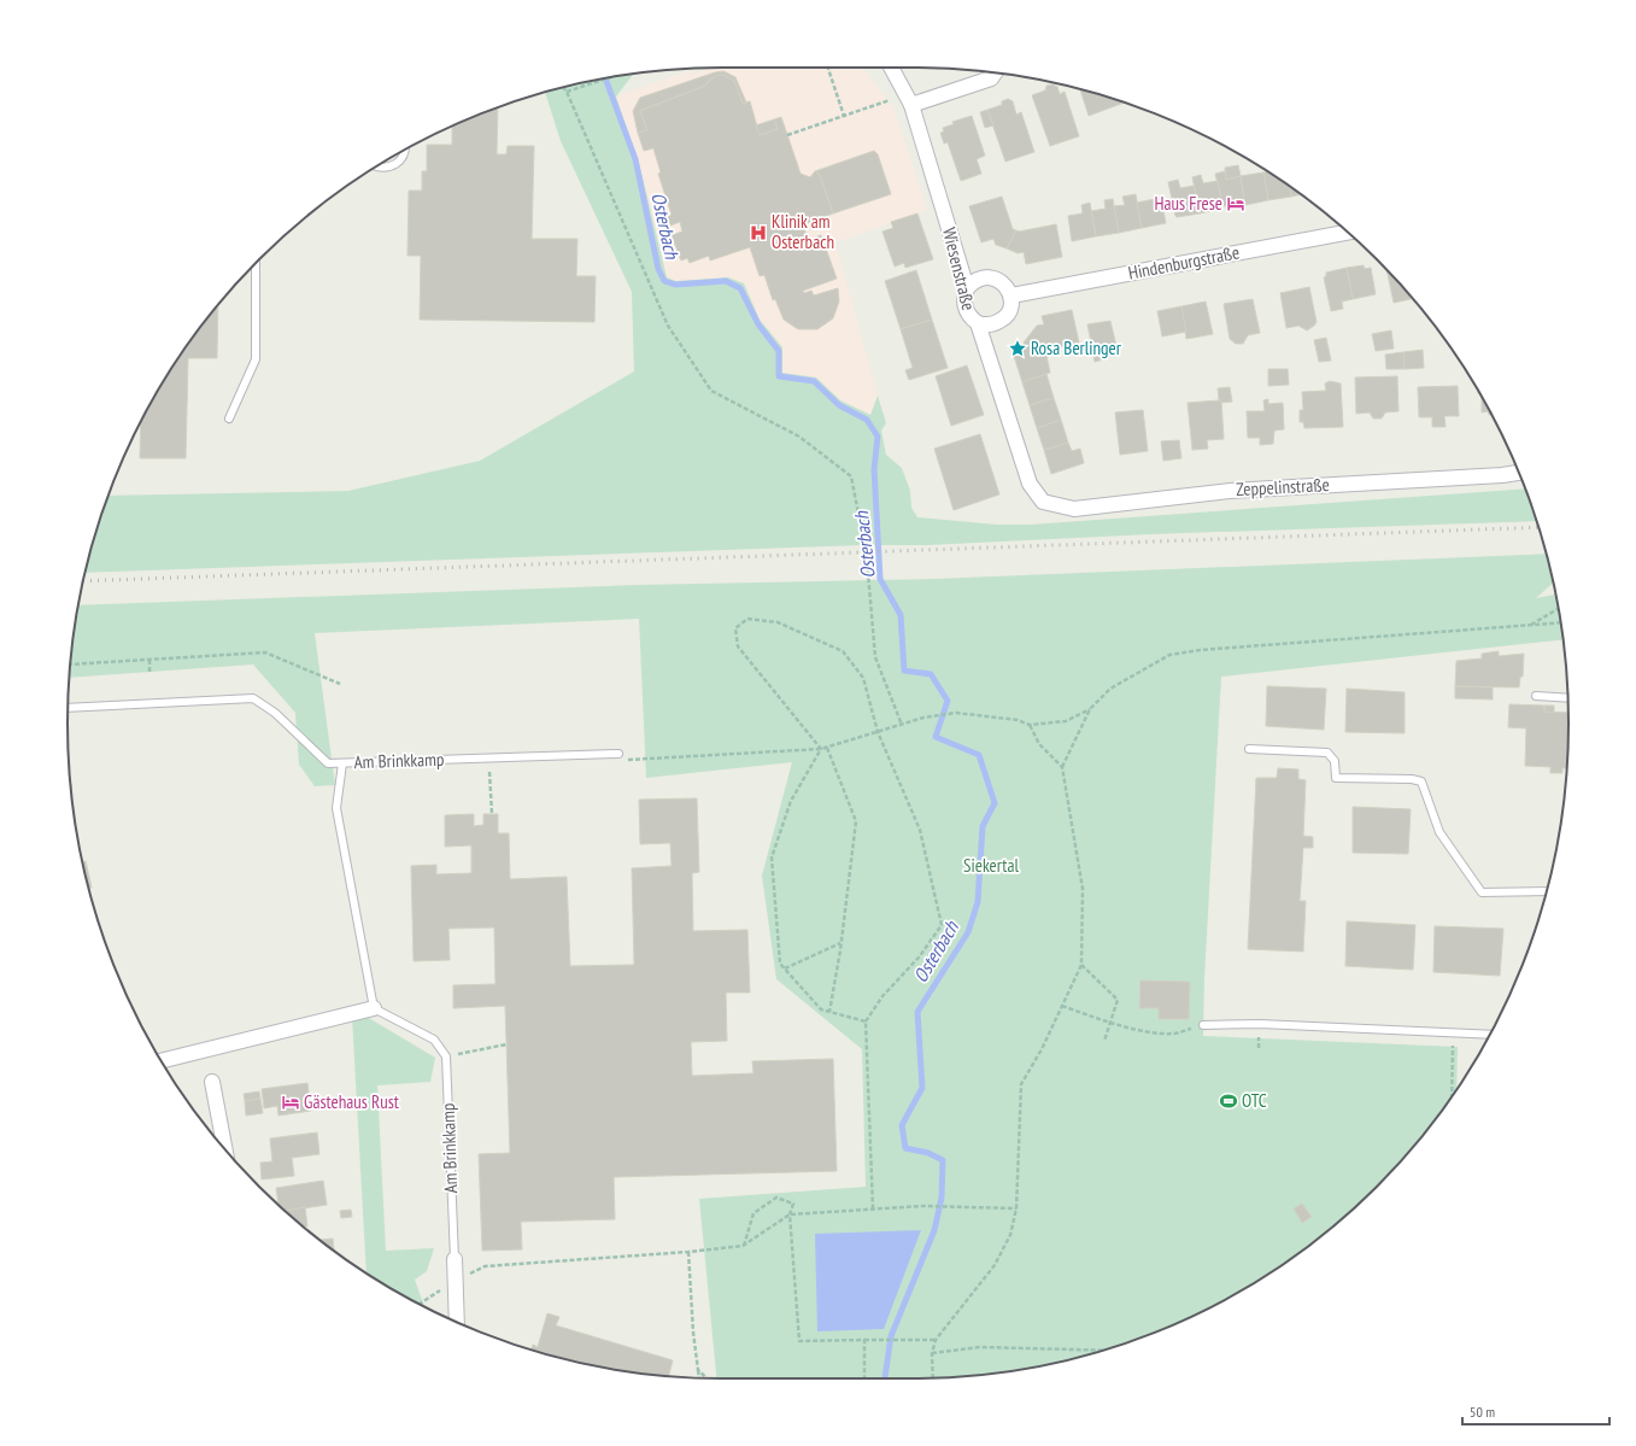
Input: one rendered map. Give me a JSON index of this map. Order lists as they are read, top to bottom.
{
  "streets": {
    "street": [
      "Hindenburgstraße",
      "Wiesenstraße",
      "Zeppelinstraße",
      "Am Brinkkamp"
    ]
  },
  "crossings": [
    ["Hindenburgstraße", "Wiesenstraße"],
    ["Wiesenstraße", "Zeppelinstraße"]
  ],
  "water": ["Osterbach"],
  "parks": ["Siekertal"],
  "places": {
    "hotel": ["Haus Frese", "Gästehaus Rust"],
    "hospital": ["Klinik am Osterbach"],
    "place": ["Rosa Berlinger"],
    "sports": ["OTC"]
  },
  "scale_bar": "50 m"
}
